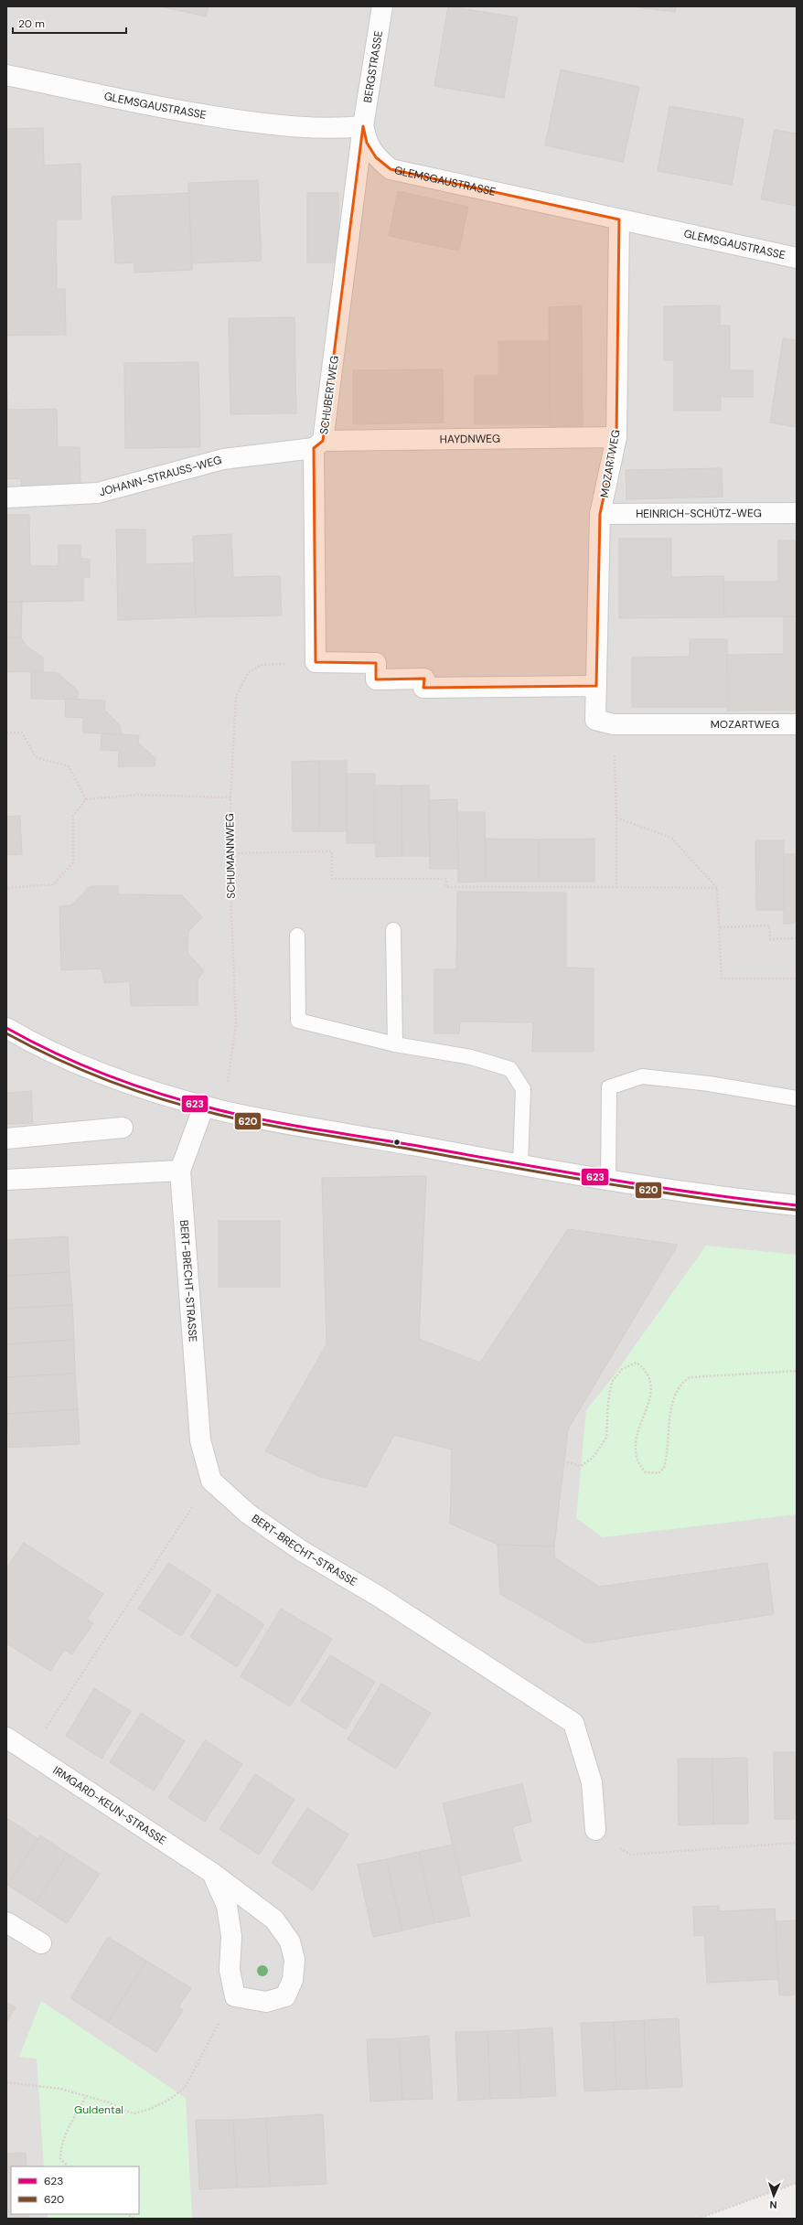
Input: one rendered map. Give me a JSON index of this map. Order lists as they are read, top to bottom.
{
  "streets": {
    "street": [
      "BERGSTRASSE",
      "GLEMSGAUSTRASSE",
      "SCHUBERTWEG",
      "HAYDNWEG",
      "MOZARTWEG",
      "JOHANN-STRAUSS-WEG",
      "HEINRICH-SCHÜTZ-WEG",
      "BERT-BRECHT-STRASSE",
      "IRMGARD-KEUN-STRASSE"
    ],
    "path": ["SCHUMANNWEG"]
  },
  "crossings": [
    ["BERGSTRASSE", "GLEMSGAUSTRASSE"],
    ["BERGSTRASSE", "SCHUBERTWEG"],
    ["GLEMSGAUSTRASSE", "SCHUBERTWEG"],
    ["GLEMSGAUSTRASSE", "MOZARTWEG"],
    ["SCHUBERTWEG", "HAYDNWEG"],
    ["SCHUBERTWEG", "JOHANN-STRAUSS-WEG"],
    ["SCHUBERTWEG", "SCHUMANNWEG"],
    ["HAYDNWEG", "MOZARTWEG"],
    ["HAYDNWEG", "JOHANN-STRAUSS-WEG"],
    ["MOZARTWEG", "HEINRICH-SCHÜTZ-WEG"]
  ],
  "parks": ["Guldental"],
  "lines": ["transit line 623", "transit line 620"],
  "legend": ["623", "620"],
  "scale_bar": "20 m",
  "north": "bottom"
}
